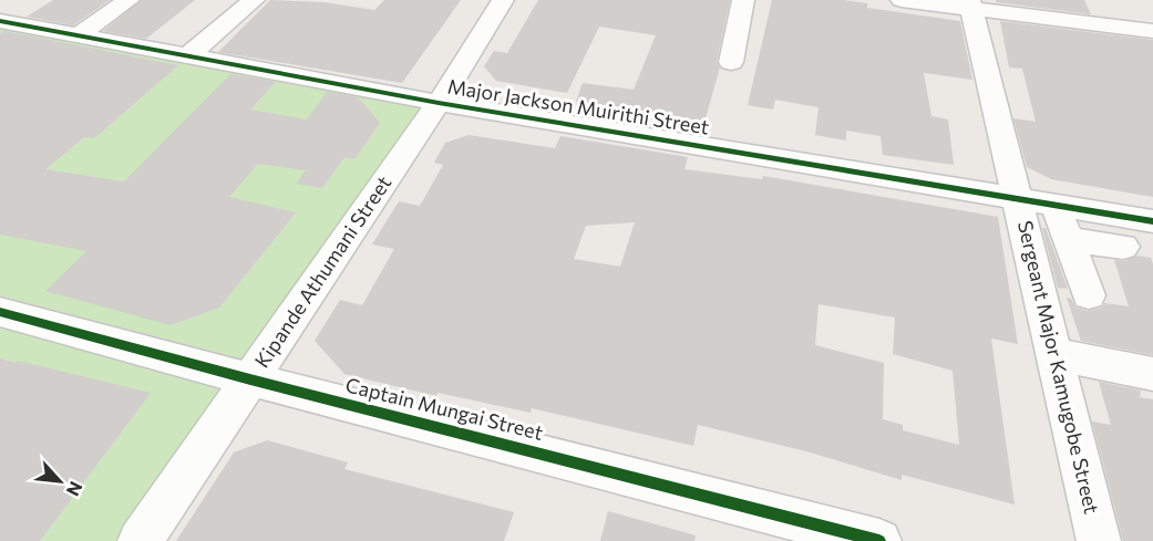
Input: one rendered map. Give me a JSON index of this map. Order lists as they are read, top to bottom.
{
  "streets": {
    "street": [
      "Major Jackson Muirithi Street",
      "Kipande Athumani Street",
      "Sergeant Major Kamugobe Street",
      "Captain Mungai Street"
    ]
  },
  "crossings": [
    ["Major Jackson Muirithi Street", "Kipande Athumani Street"],
    ["Major Jackson Muirithi Street", "Sergeant Major Kamugobe Street"],
    ["Kipande Athumani Street", "Captain Mungai Street"]
  ],
  "north": "bottom right"
}
